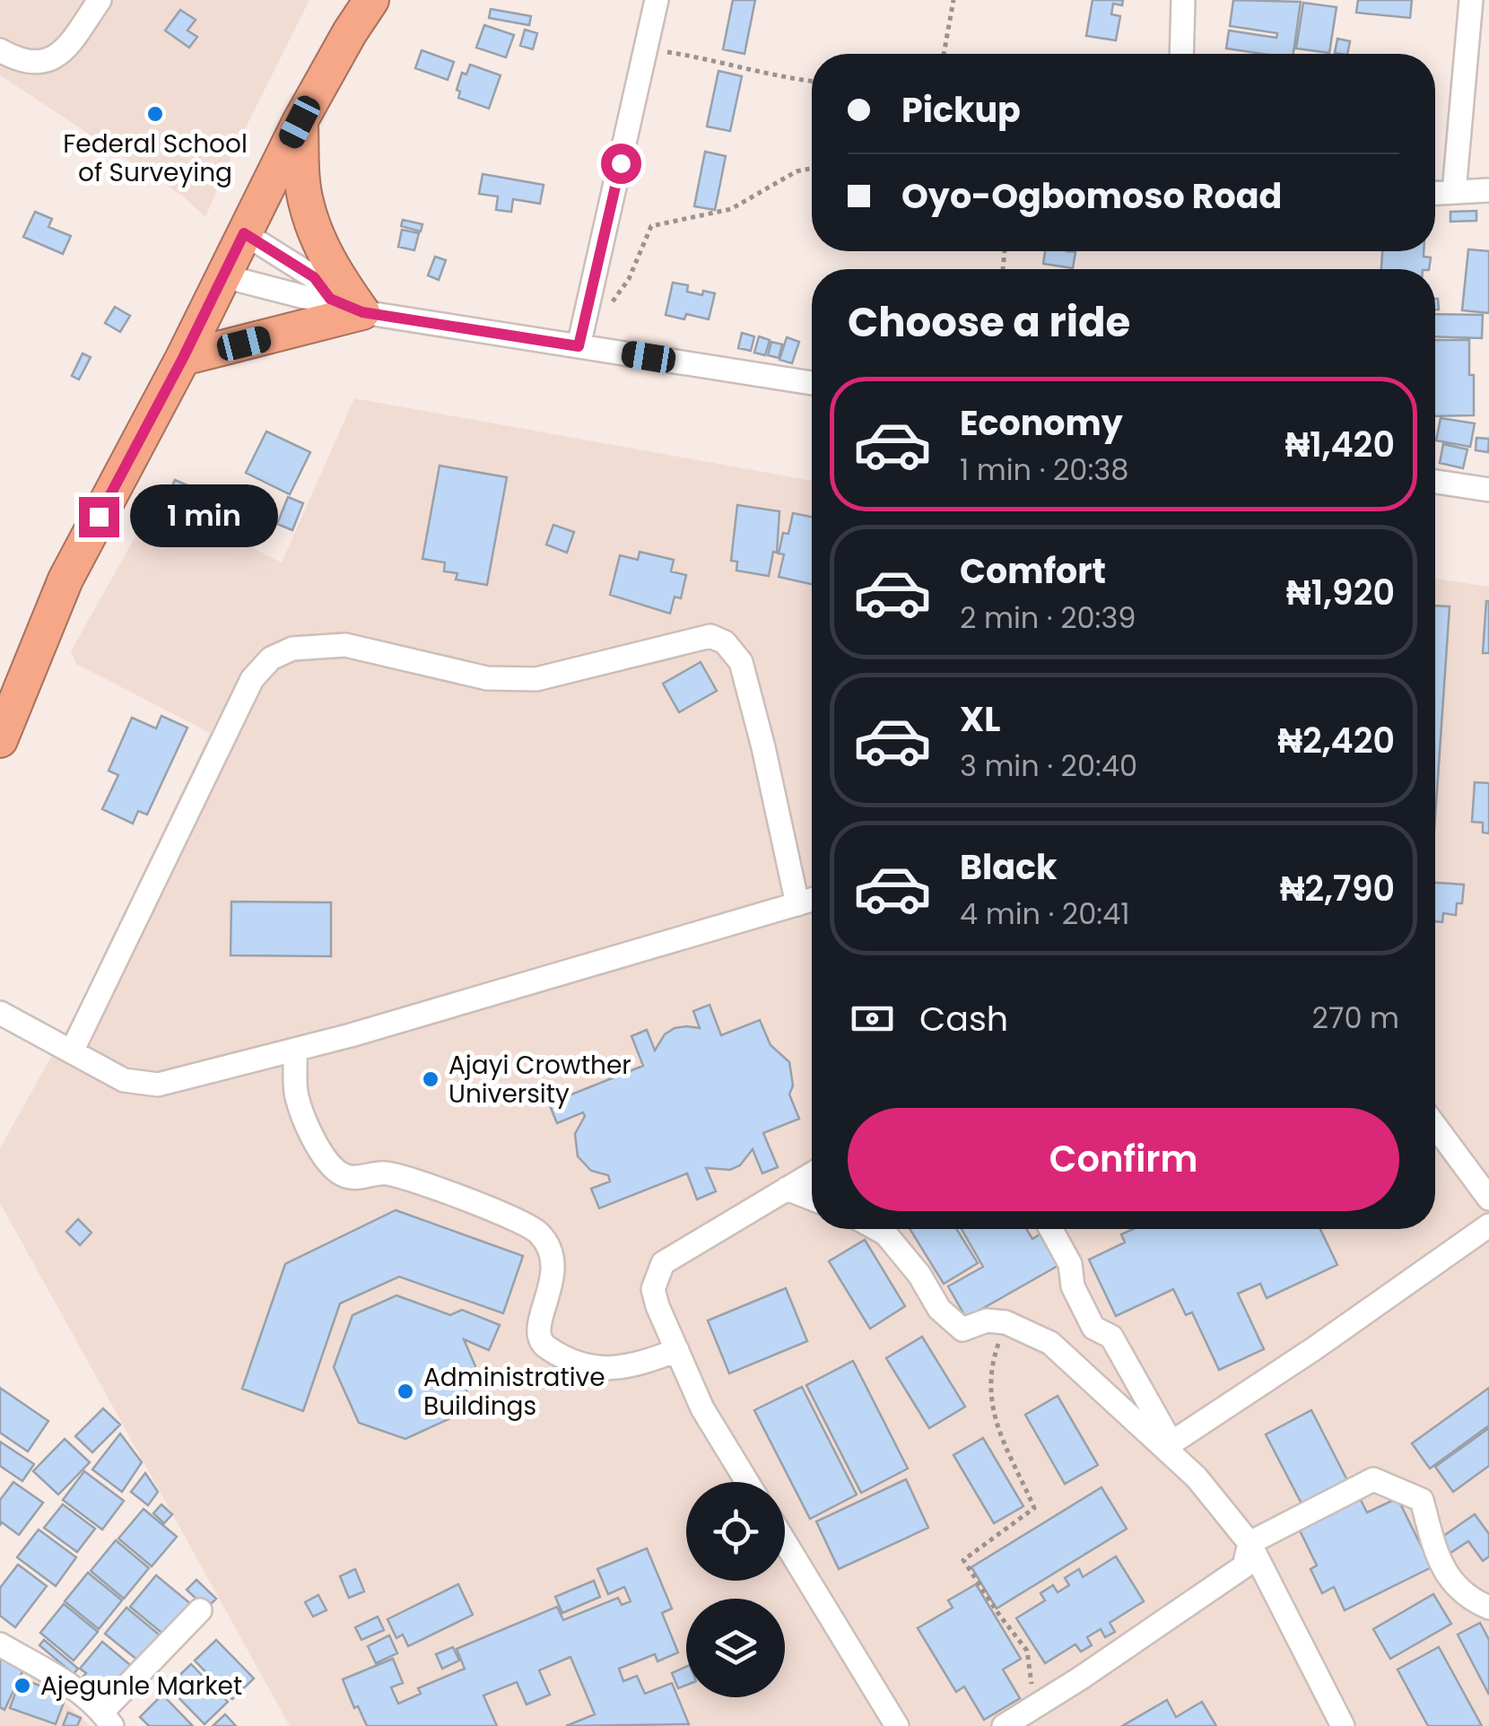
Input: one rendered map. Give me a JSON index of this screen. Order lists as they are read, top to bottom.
{
  "places": [
    "Federal School of Surveying",
    "Ajayi Crowther University",
    "Administrative Buildings",
    "Ajegunle Market"
  ],
  "page": {
    "banner": ["Pickup", "Oyo-Ogbomoso Road"],
    "heading": "Choose a ride",
    "list": [
      {
        "name": "Economy",
        "note": "1 min · 20:38",
        "value": "₦1,420"
      },
      {
        "name": "Comfort",
        "note": "2 min · 20:39",
        "value": "₦1,920"
      },
      {
        "name": "XL",
        "note": "3 min · 20:40",
        "value": "₦2,420"
      },
      {
        "name": "Black",
        "note": "4 min · 20:41",
        "value": "₦2,790"
      }
    ],
    "bubble": "1 min",
    "pay": ["Cash", "270 m"],
    "buttons": "Confirm"
  }
}
